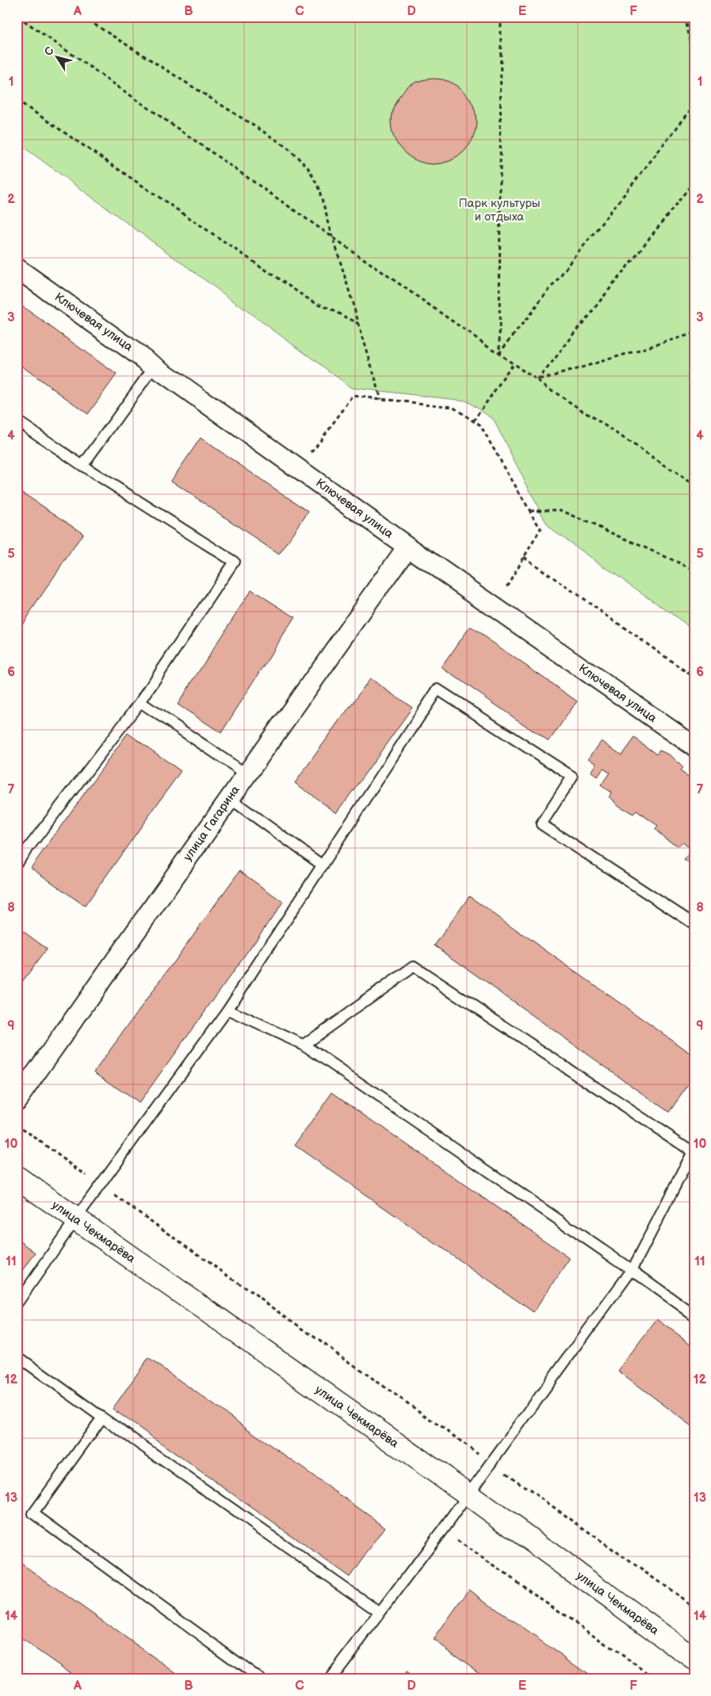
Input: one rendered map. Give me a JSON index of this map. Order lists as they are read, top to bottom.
{
  "streets": {
    "main road": ["улица Чекмарёва"],
    "street": ["Ключевая улица", "улица Гагарина"]
  },
  "crossings": [
    ["Ключевая улица", "улица Гагарина"]
  ],
  "parks": ["Парк культуры и отдыха"],
  "north": "top left",
  "grid": {
    "columns": [
      "A",
      "B",
      "C",
      "D",
      "E",
      "F"
    ],
    "rows": [
      "1",
      "2",
      "3",
      "4",
      "5",
      "6",
      "7",
      "8",
      "9",
      "10",
      "11",
      "12",
      "13",
      "14"
    ]
  }
}
